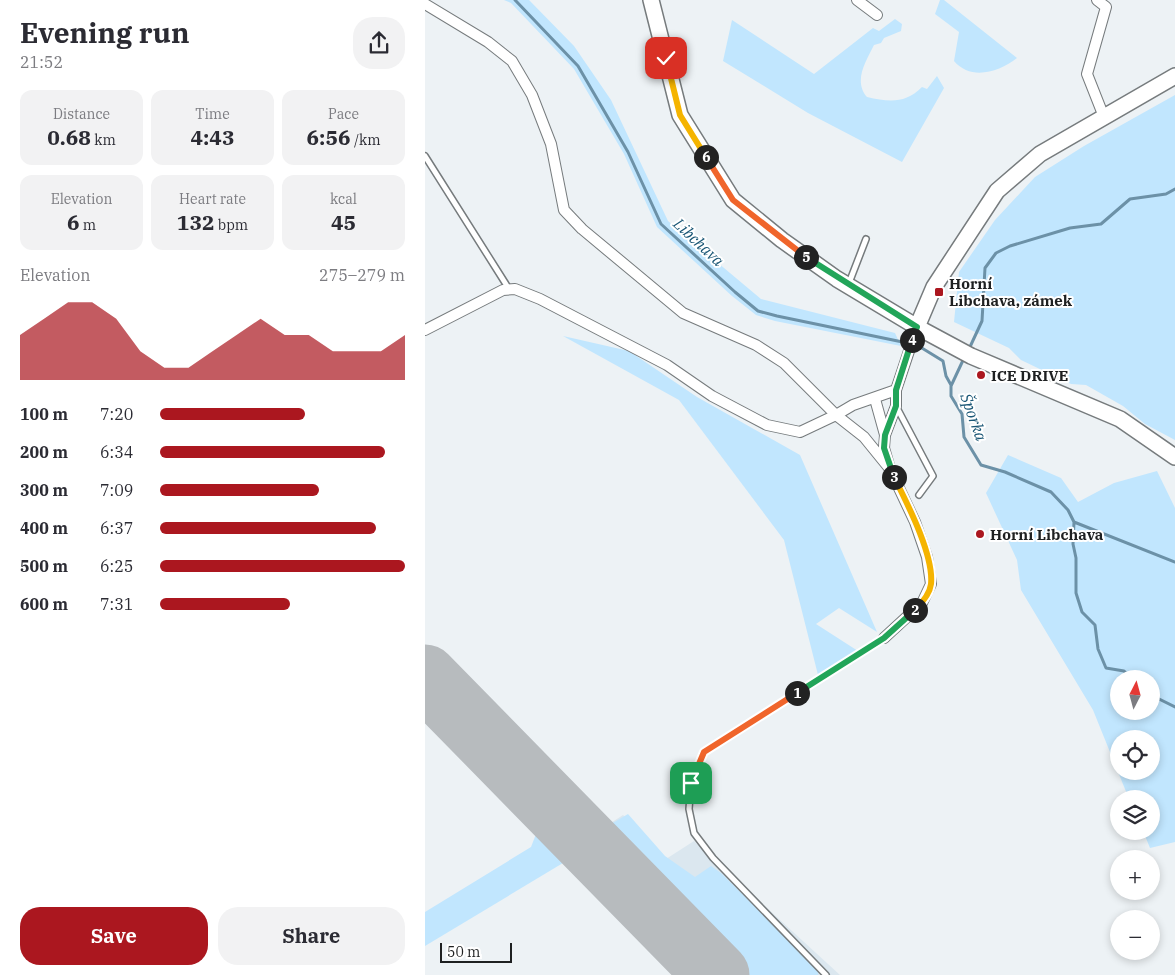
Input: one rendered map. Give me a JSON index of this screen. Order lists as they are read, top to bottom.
{
  "water": ["Libchava", "Šporka"],
  "places": {
    "transit": ["Horní Libchava, zámek"],
    "other": ["ICE DRIVE", "Horní Libchava"]
  },
  "scale_bar": "50 m",
  "north": "top",
  "page": {
    "heading": ["Evening run", "21:52"],
    "stats": [
      ["Distance", "0.68 km"],
      ["Time", "4:43"],
      ["Pace", "6:56 /km"],
      ["Elevation", "6 m"],
      ["Heart rate", "132 bpm"],
      ["kcal", "45"]
    ],
    "pins": [
      "6",
      "5",
      "4",
      "3",
      "2",
      "1"
    ],
    "chart": ["Elevation", "275–279 m"],
    "list": [
      {
        "name": "100 m",
        "note": "7:20"
      },
      {
        "name": "200 m",
        "note": "6:34"
      },
      {
        "name": "300 m",
        "note": "7:09"
      },
      {
        "name": "400 m",
        "note": "6:37"
      },
      {
        "name": "500 m",
        "note": "6:25"
      },
      {
        "name": "600 m",
        "note": "7:31"
      }
    ],
    "map_buttons": ["+", "−"],
    "buttons": ["Save", "Share"],
    "scale": "50 m"
  }
}
